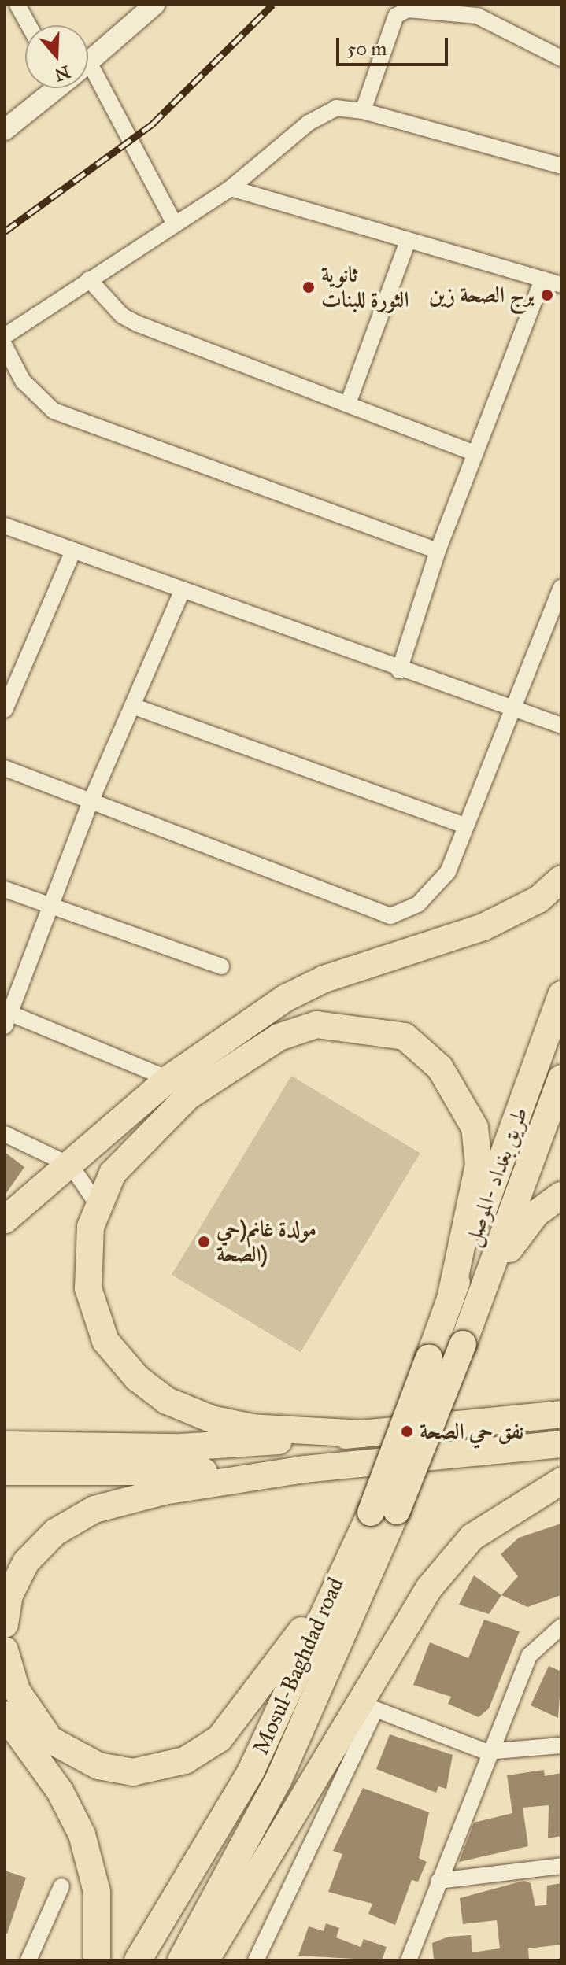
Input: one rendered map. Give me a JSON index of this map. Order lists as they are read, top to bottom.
{
  "streets": {
    "highway": ["طريق بغداد -الموصل", "Mosul-Baghdad road"]
  },
  "crossings": [
    ["طريق بغداد -الموصل", "Mosul-Baghdad road"]
  ],
  "places": [
    "ثانوية الثورة للبنات",
    "برج الصحة زين",
    "مولدة غانم(حي الصحة)",
    "نفق حي الصحة"
  ],
  "scale_bar": "50 m",
  "north": "bottom"
}
